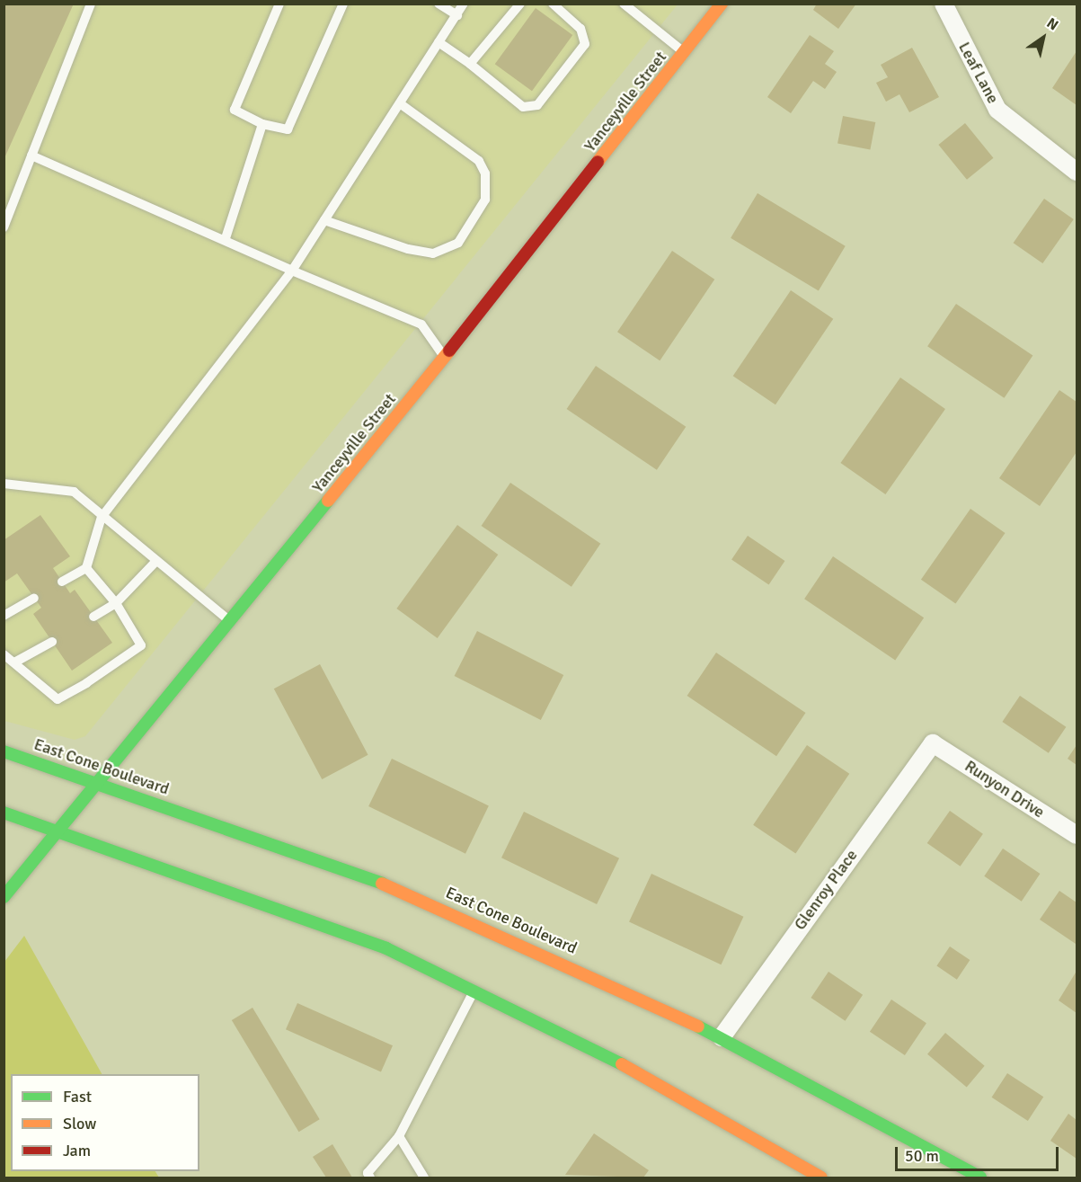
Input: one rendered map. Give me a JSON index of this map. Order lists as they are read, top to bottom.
{
  "streets": {
    "main road": ["Yanceyville Street", "East Cone Boulevard"],
    "street": ["Leaf Lane", "Runyon Drive", "Glenroy Place"]
  },
  "crossings": [
    ["Yanceyville Street", "East Cone Boulevard"],
    ["East Cone Boulevard", "Glenroy Place"],
    ["Runyon Drive", "Glenroy Place"]
  ],
  "legend": ["Fast", "Slow", "Jam"],
  "scale_bar": "50 m",
  "north": "top right"
}
